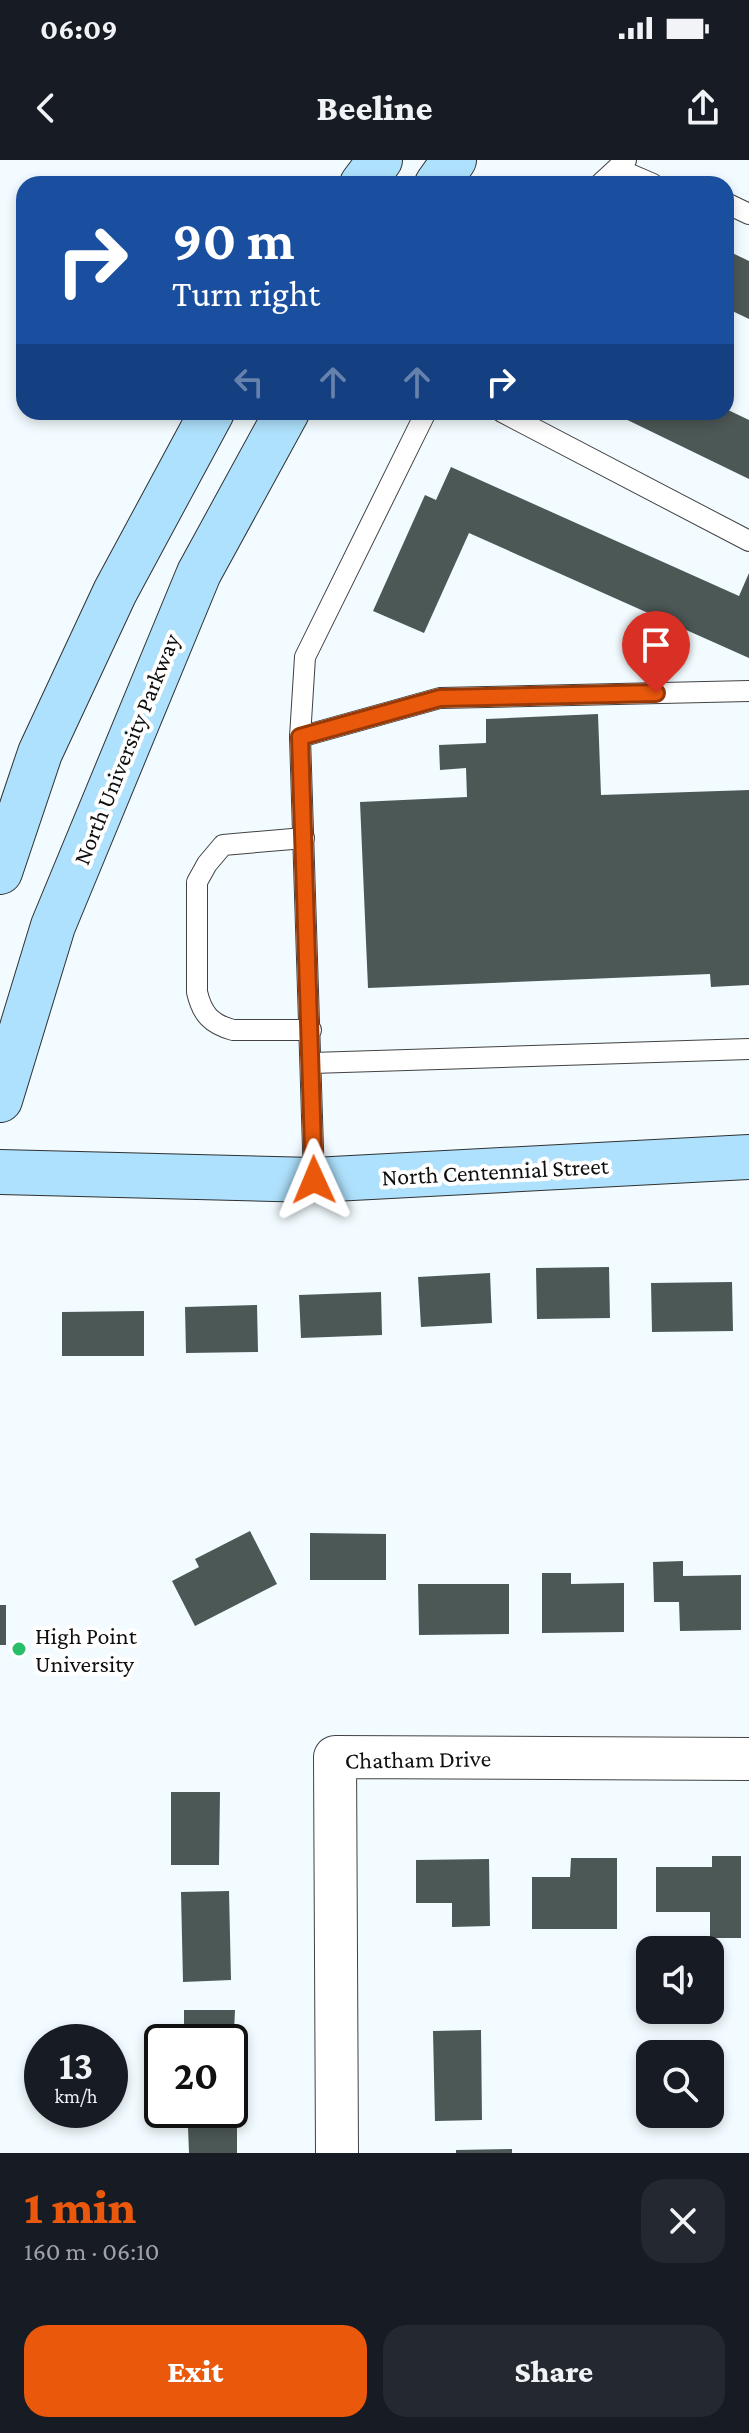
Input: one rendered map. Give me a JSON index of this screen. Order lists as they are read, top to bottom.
{
  "streets": {
    "main road": ["North University Parkway", "North Centennial Street"],
    "street": ["Chatham Drive"]
  },
  "places": ["High Point University"],
  "page": {
    "status": "06:09",
    "header": "Beeline",
    "turn": ["90 m", "Turn right"],
    "speed": "13 km/h",
    "limit": "20",
    "heading": ["1 min", "160 m · 06:10"],
    "buttons": ["Exit", "Share"]
  }
}
